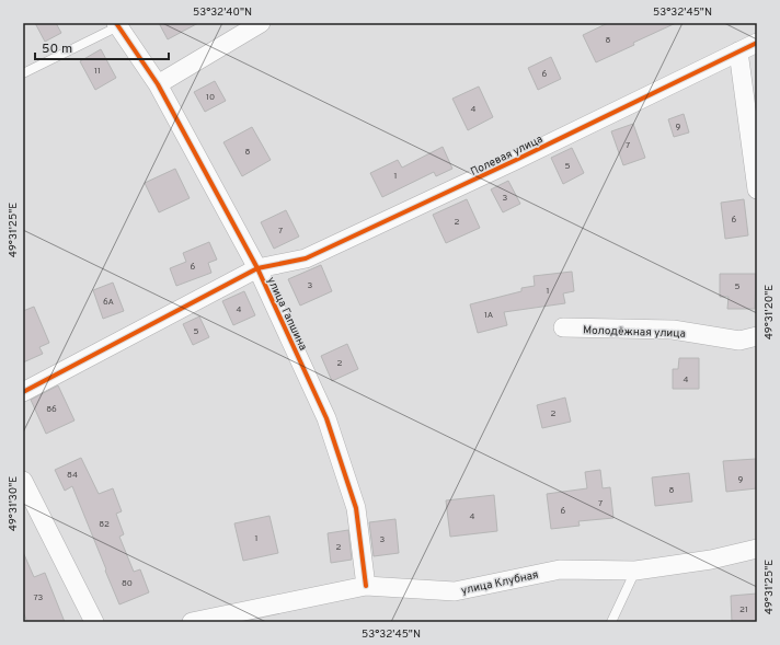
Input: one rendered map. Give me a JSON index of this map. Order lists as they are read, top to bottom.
{
  "streets": {
    "street": [
      "Полевая улица",
      "улица Гапшина",
      "Молодёжная улица",
      "улица Клубная"
    ]
  },
  "crossings": [
    ["Полевая улица", "улица Гапшина"],
    ["улица Гапшина", "улица Клубная"]
  ],
  "house_numbers": [
    "8",
    "11",
    "6",
    "10",
    "4",
    "9",
    "7",
    "8",
    "5",
    "1",
    "3",
    "6",
    "2",
    "7",
    "6",
    "3",
    "5",
    "1",
    "6А",
    "4",
    "1А",
    "5",
    "2",
    "4",
    "86",
    "2",
    "84",
    "9",
    "8",
    "7",
    "6",
    "4",
    "82",
    "1",
    "3",
    "2",
    "80",
    "73",
    "21"
  ],
  "scale_bar": "50 m",
  "coordinates": [
    "53°32'40\"N",
    "53°32'45\"N",
    "49°31'25\"E",
    "49°31'20\"E",
    "49°31'30\"E"
  ]
}
